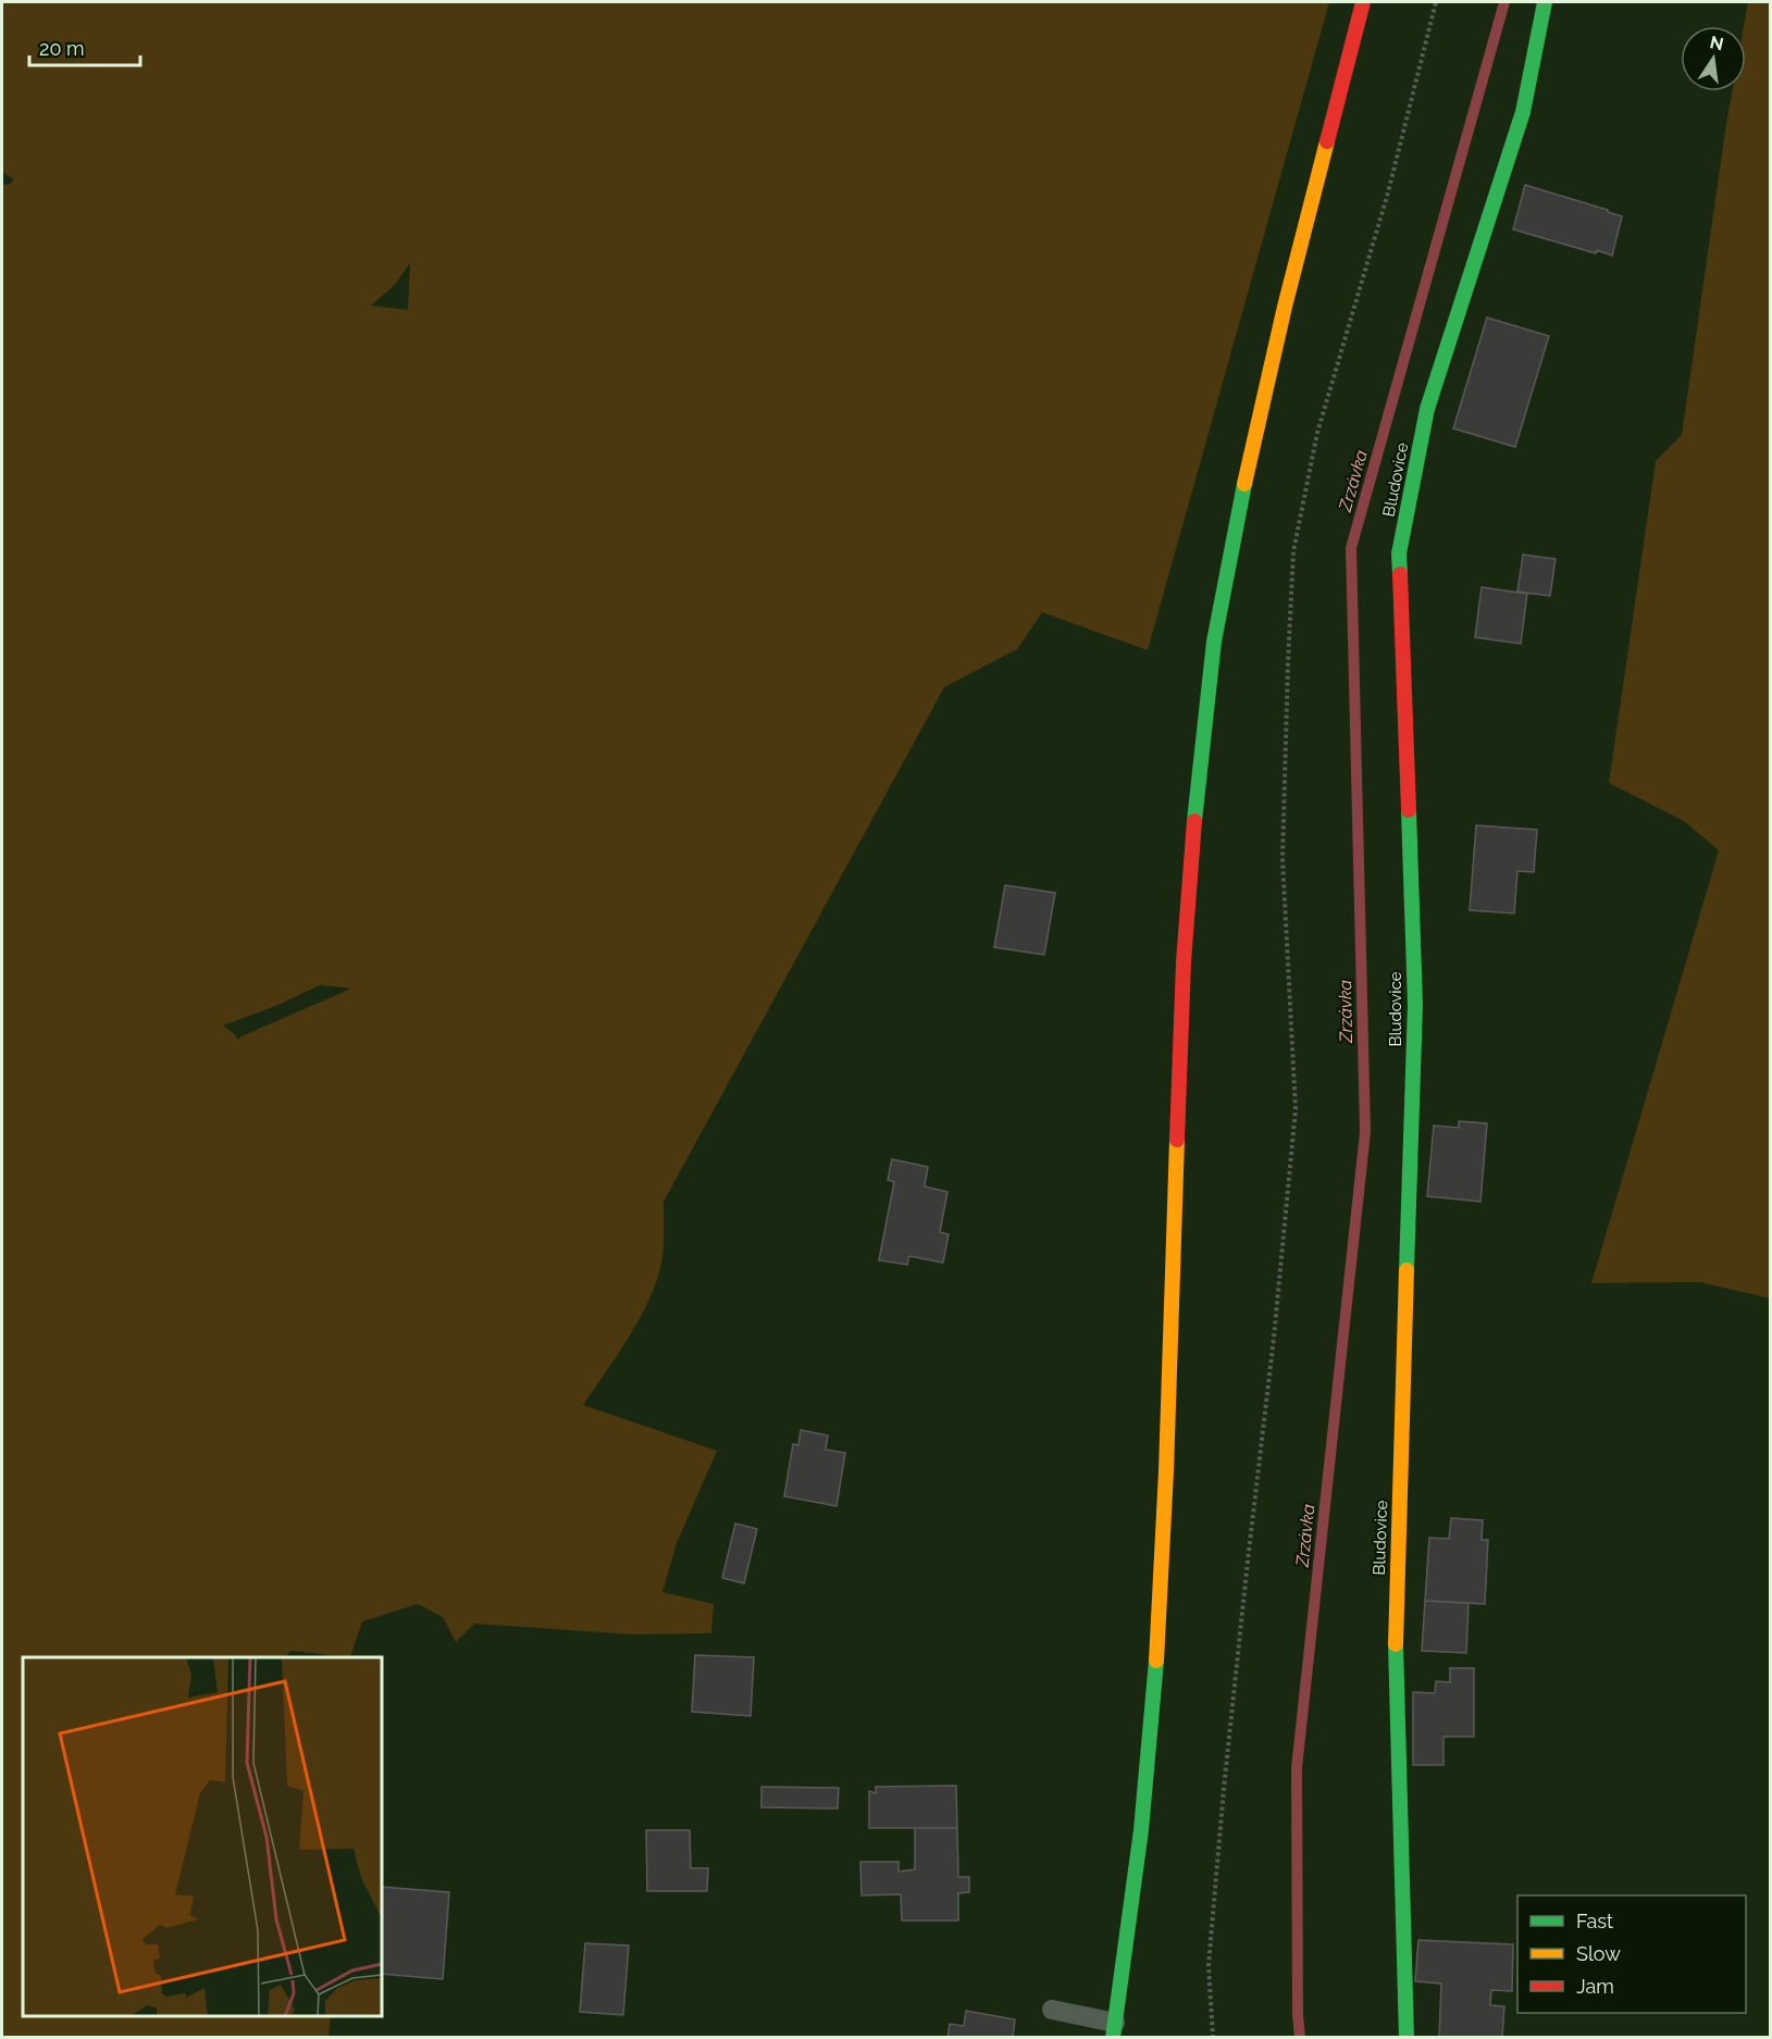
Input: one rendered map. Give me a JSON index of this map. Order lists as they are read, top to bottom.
{
  "streets": {
    "street": ["Bludovice"]
  },
  "water": ["Zrzávka"],
  "legend": ["Fast", "Slow", "Jam"],
  "scale_bar": "20 m",
  "north": "top"
}
